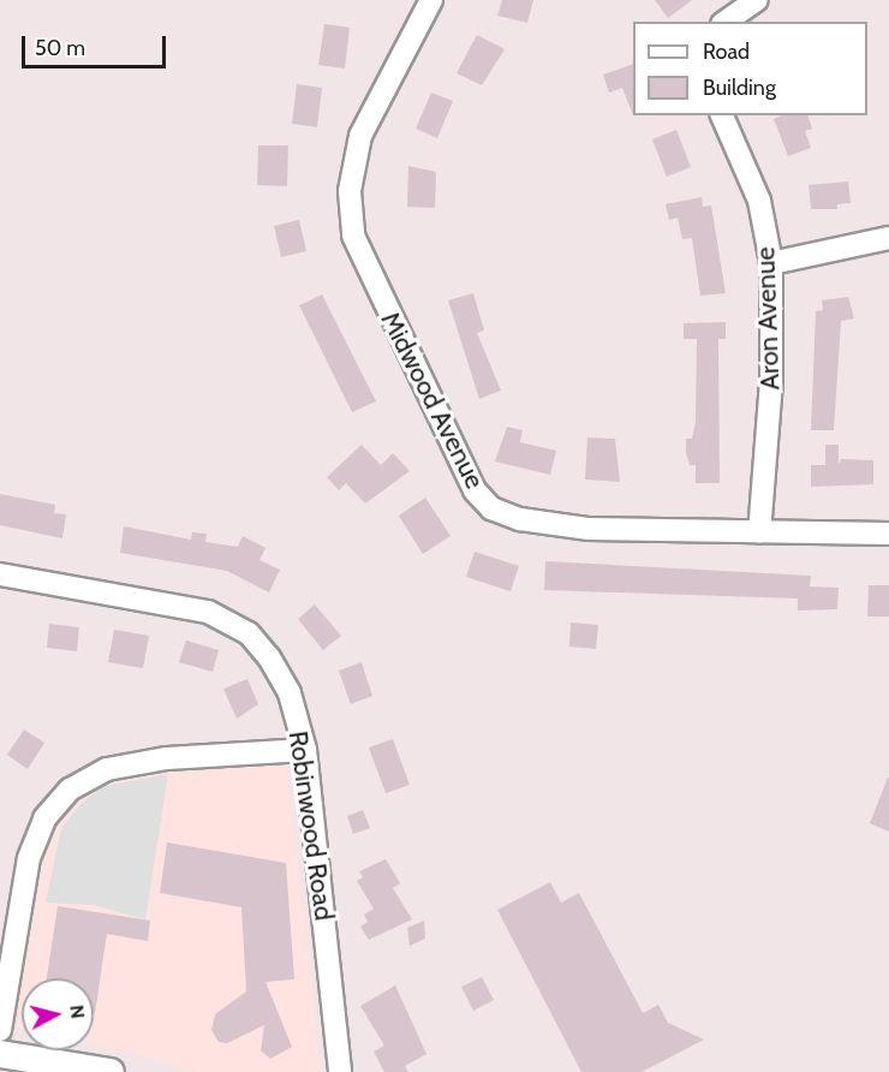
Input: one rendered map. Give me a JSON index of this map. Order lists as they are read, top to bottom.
{
  "streets": {
    "street": ["Aron Avenue", "Midwood Avenue", "Robinwood Road"]
  },
  "crossings": [
    ["Aron Avenue", "Midwood Avenue"]
  ],
  "legend": ["Road", "Building"],
  "scale_bar": "50 m",
  "north": "right"
}
